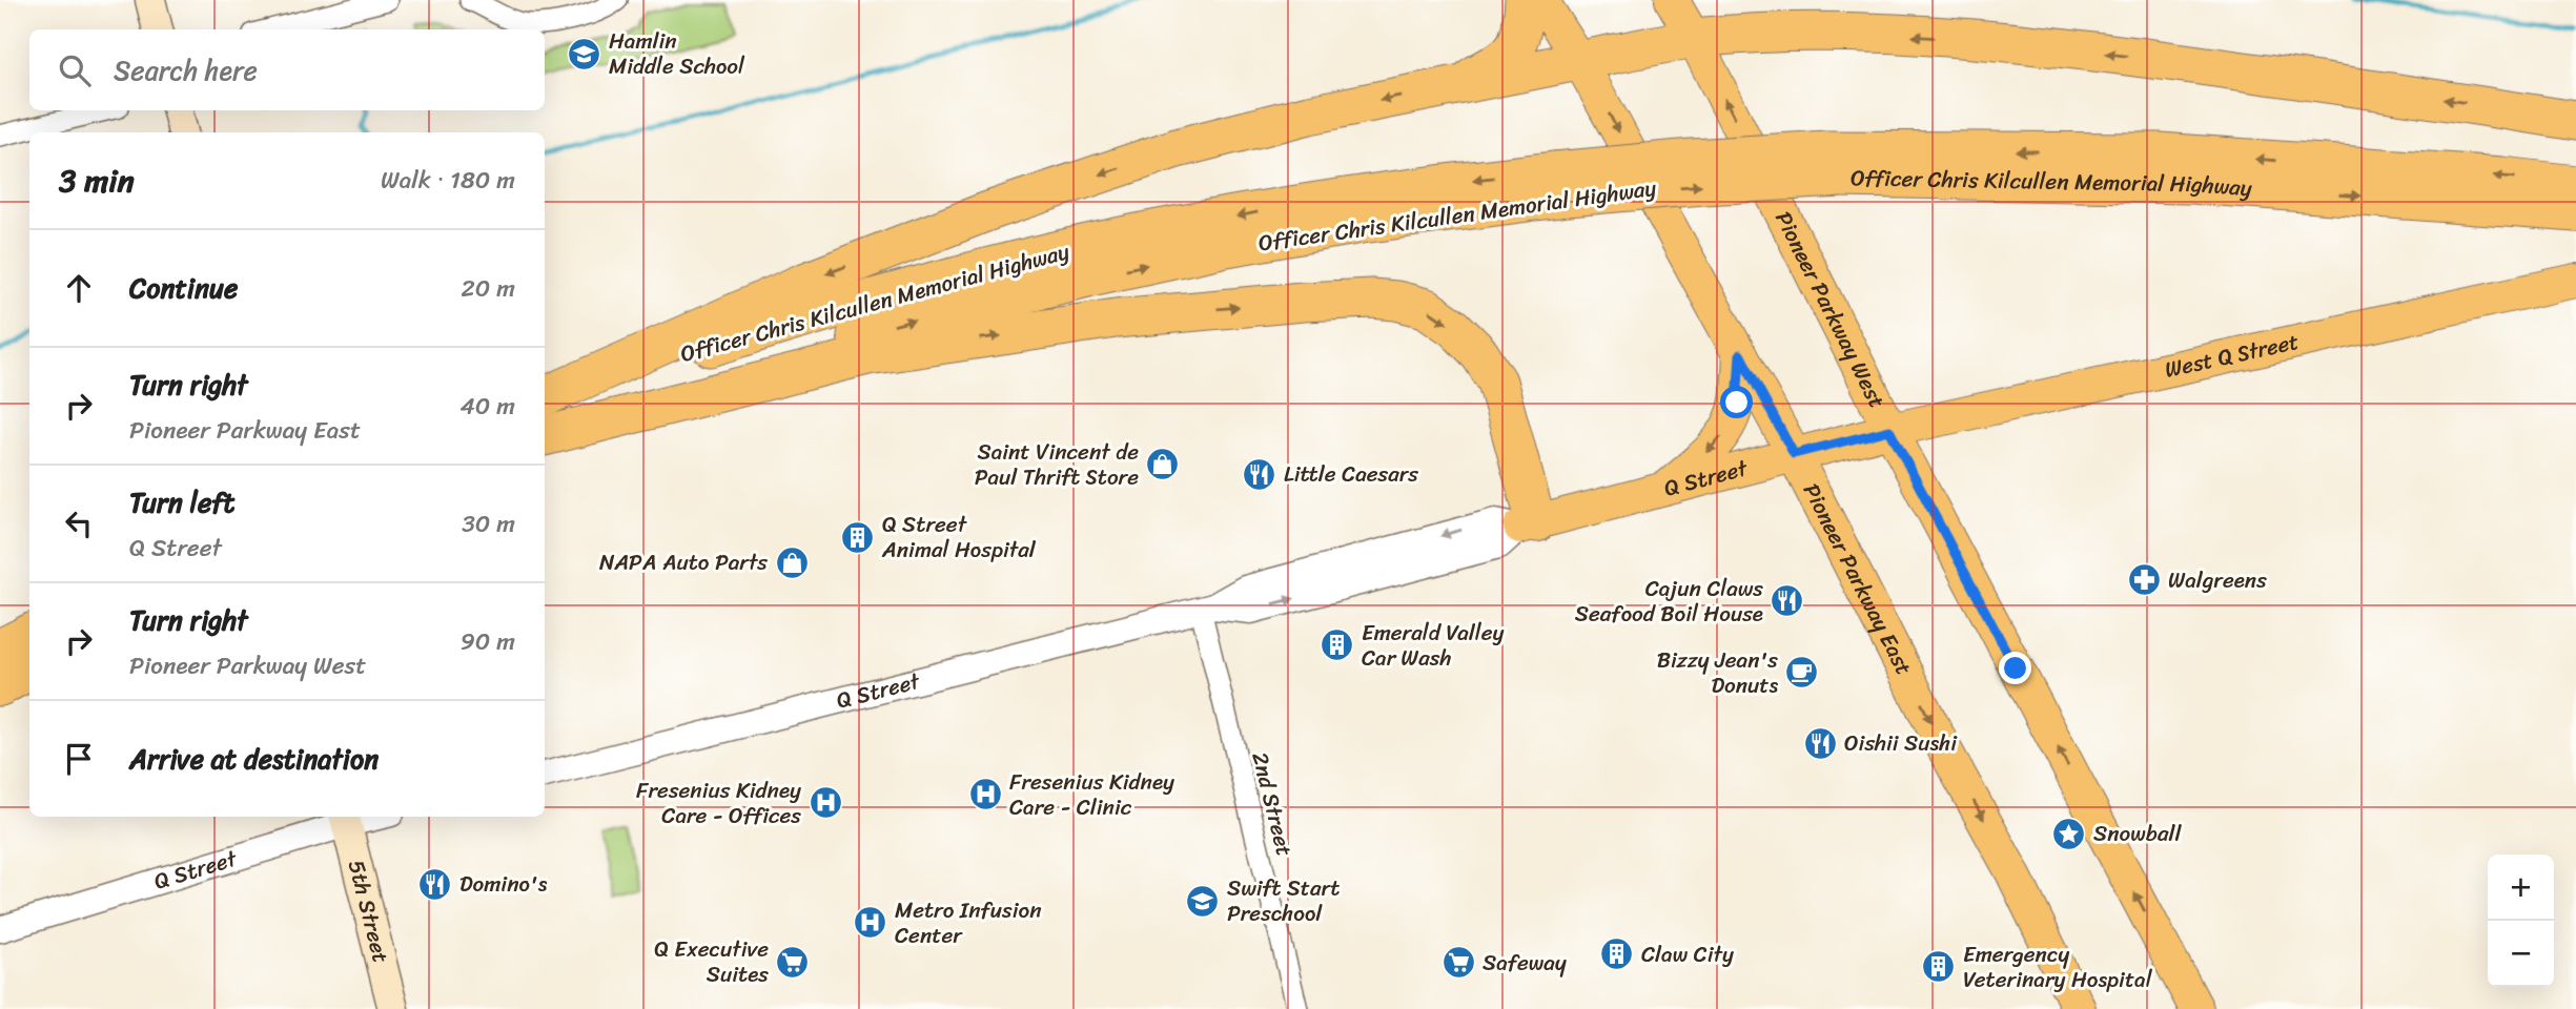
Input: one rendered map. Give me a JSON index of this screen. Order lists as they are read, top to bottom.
{
  "streets": {
    "highway": ["Officer Chris Kilcullen Memorial Highway"],
    "main road": [
      "Pioneer Parkway West",
      "West Q Street",
      "Q Street",
      "Pioneer Parkway East",
      "5th Street"
    ],
    "street": ["2nd Street"]
  },
  "crossings": [
    ["Pioneer Parkway West", "West Q Street"],
    ["Pioneer Parkway West", "Q Street"],
    ["West Q Street", "Q Street"],
    ["Q Street", "Pioneer Parkway East"],
    ["Q Street", "2nd Street"],
    ["Q Street", "5th Street"]
  ],
  "one_way": ["Pioneer Parkway West", "Pioneer Parkway East"],
  "places": {
    "school or university": ["Hamlin Middle School", "Swift Start Preschool"],
    "shop": ["Saint Vincent de Paul Thrift Store", "NAPA Auto Parts"],
    "restaurant": [
      "Little Caesars",
      "Cajun Claws Seafood Boil House",
      "Oishii Sushi",
      "Domino's"
    ],
    "building": [
      "Q Street Animal Hospital",
      "Emerald Valley Car Wash",
      "Claw City",
      "Emergency Veterinary Hospital"
    ],
    "pharmacy": ["Walgreens"],
    "cafe": ["Bizzy Jean's Donuts"],
    "hospital": ["Fresenius Kidney Care - Clinic", "Fresenius Kidney Care - Offices", "Metro Infusion Center"],
    "place": ["Snowball"],
    "supermarket": ["Q Executive Suites", "Safeway"]
  },
  "page": {
    "search": "Search here",
    "heading": ["3 min", "Walk · 180 m"],
    "list": [
      ["Continue", "20 m"],
      ["Turn right", "Pioneer Parkway East", "40 m"],
      ["Turn left", "Q Street", "30 m"],
      ["Turn right", "Pioneer Parkway West", "90 m"],
      "Arrive at destination"
    ],
    "map_buttons": ["+", "−"]
  }
}
